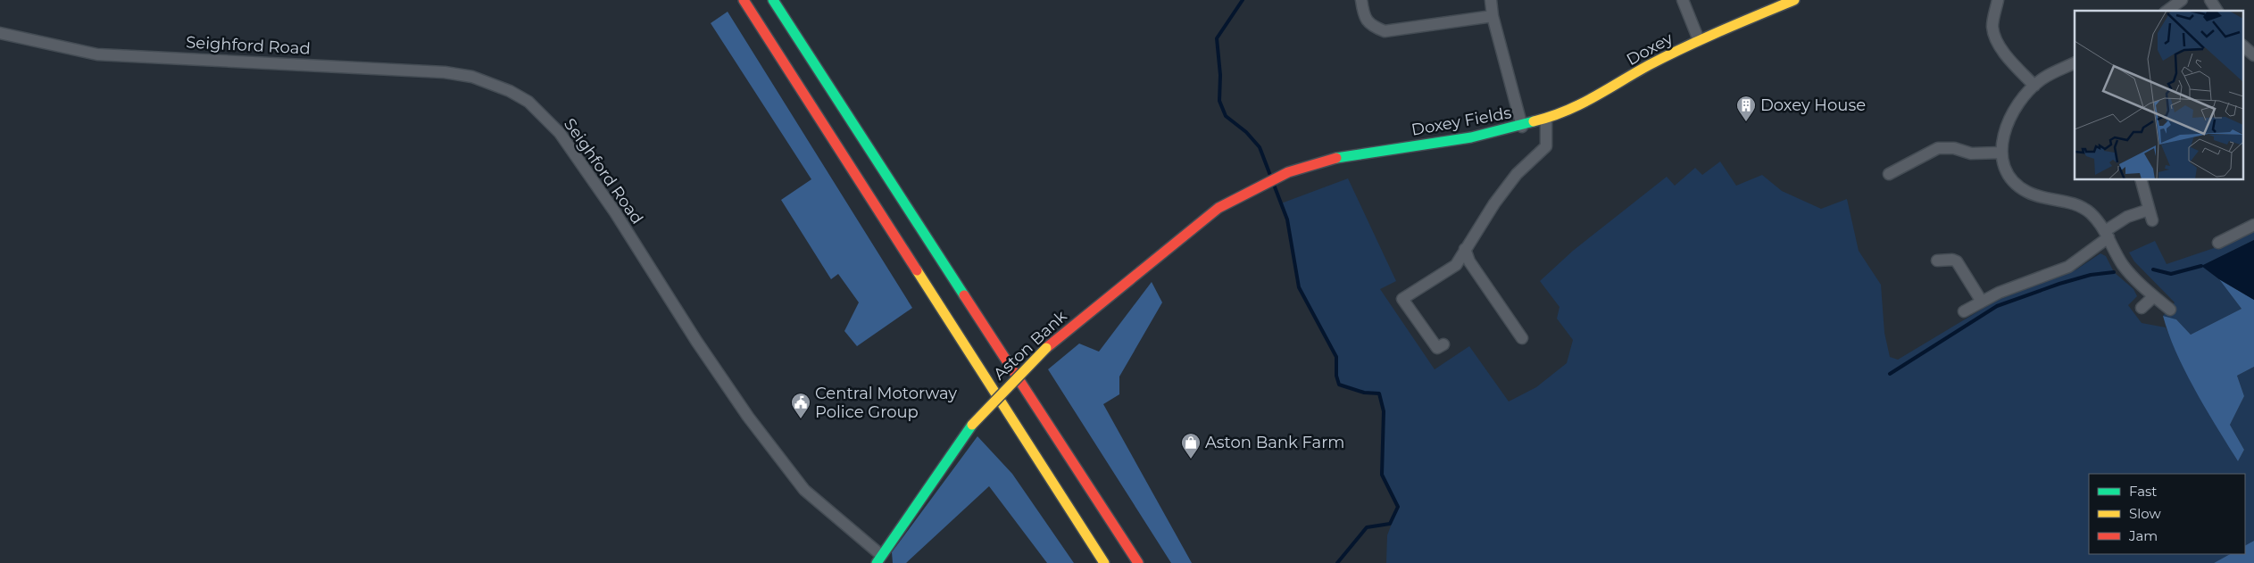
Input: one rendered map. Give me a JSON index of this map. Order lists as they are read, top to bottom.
{
  "streets": {
    "main road": ["Doxey", "Doxey Fields", "Aston Bank"],
    "street": ["Seighford Road"]
  },
  "crossings": [
    ["Seighford Road", "Aston Bank"],
    ["Doxey", "Doxey Fields"],
    ["Doxey Fields", "Aston Bank"]
  ],
  "places": {
    "building": ["Doxey House"],
    "public building": ["Central Motorway Police Group"],
    "shop": ["Aston Bank Farm"]
  },
  "legend": ["Fast", "Slow", "Jam"]
}
